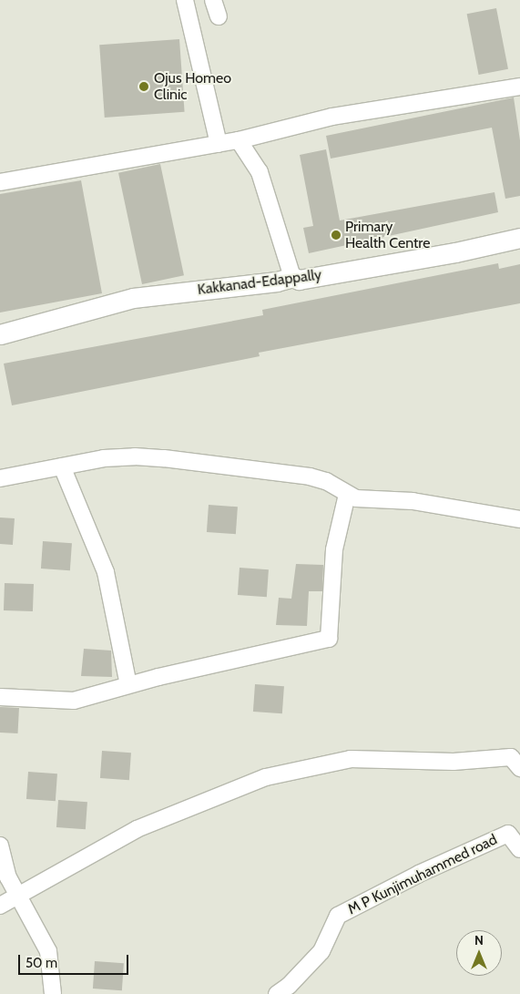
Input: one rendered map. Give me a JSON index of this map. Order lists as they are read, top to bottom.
{
  "streets": {
    "street": ["Kakkanad-Edappally", "M P Kunjimuhammed road"]
  },
  "places": ["Ojus Homeo Clinic", "Primary Health Centre"],
  "scale_bar": "50 m",
  "north": "top"
}
